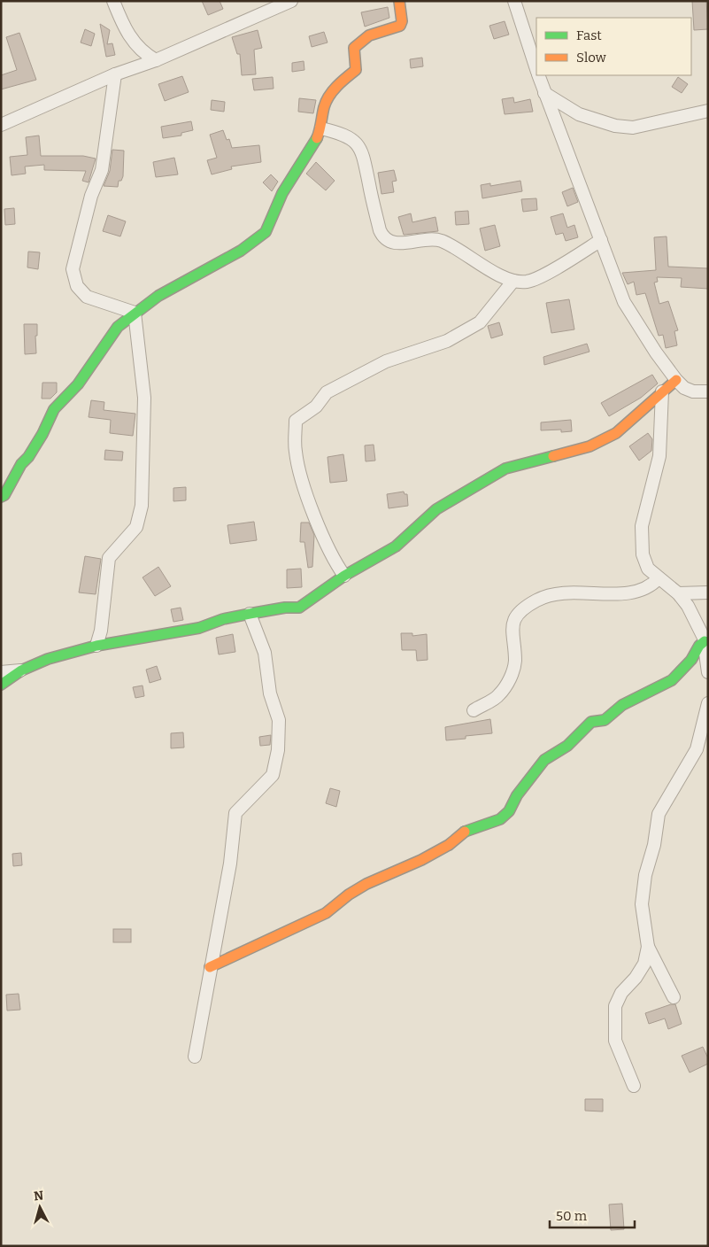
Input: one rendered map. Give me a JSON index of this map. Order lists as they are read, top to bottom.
{
  "legend": ["Fast", "Slow"],
  "scale_bar": "50 m",
  "north": "top"
}
